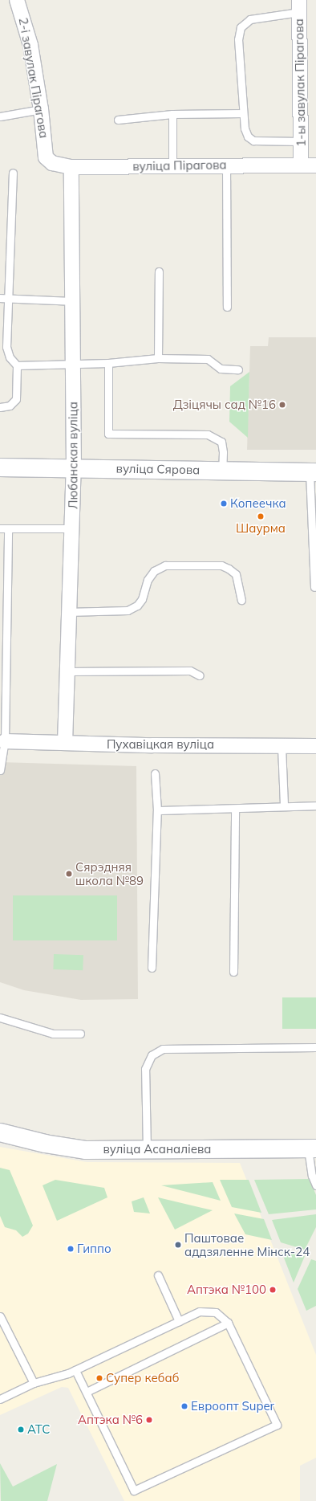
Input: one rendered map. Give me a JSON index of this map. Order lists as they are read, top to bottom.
{
  "streets": {
    "street": [
      "2-і завулак Пірагова",
      "1-ы завулак Пірагова",
      "вуліца Пірагова",
      "Любанская вуліца",
      "вуліца Сярова",
      "Пухавіцкая вуліца",
      "вуліца Асаналіева"
    ]
  },
  "crossings": [
    ["2-і завулак Пірагова", "вуліца Пірагова"],
    ["1-ы завулак Пірагова", "вуліца Пірагова"],
    ["вуліца Пірагова", "Любанская вуліца"],
    ["Любанская вуліца", "вуліца Сярова"],
    ["Любанская вуліца", "Пухавіцкая вуліца"]
  ],
  "places": [
    "Дзіцячы сад №16",
    "Копеечка",
    "Шаурма",
    "Сярэдняя школа №89",
    "Паштовае аддзяленне Мінск-24",
    "Гиппо",
    "Аптэка №100",
    "Супер кебаб",
    "Евроопт Super",
    "Аптэка №6",
    "АТС"
  ]
}
